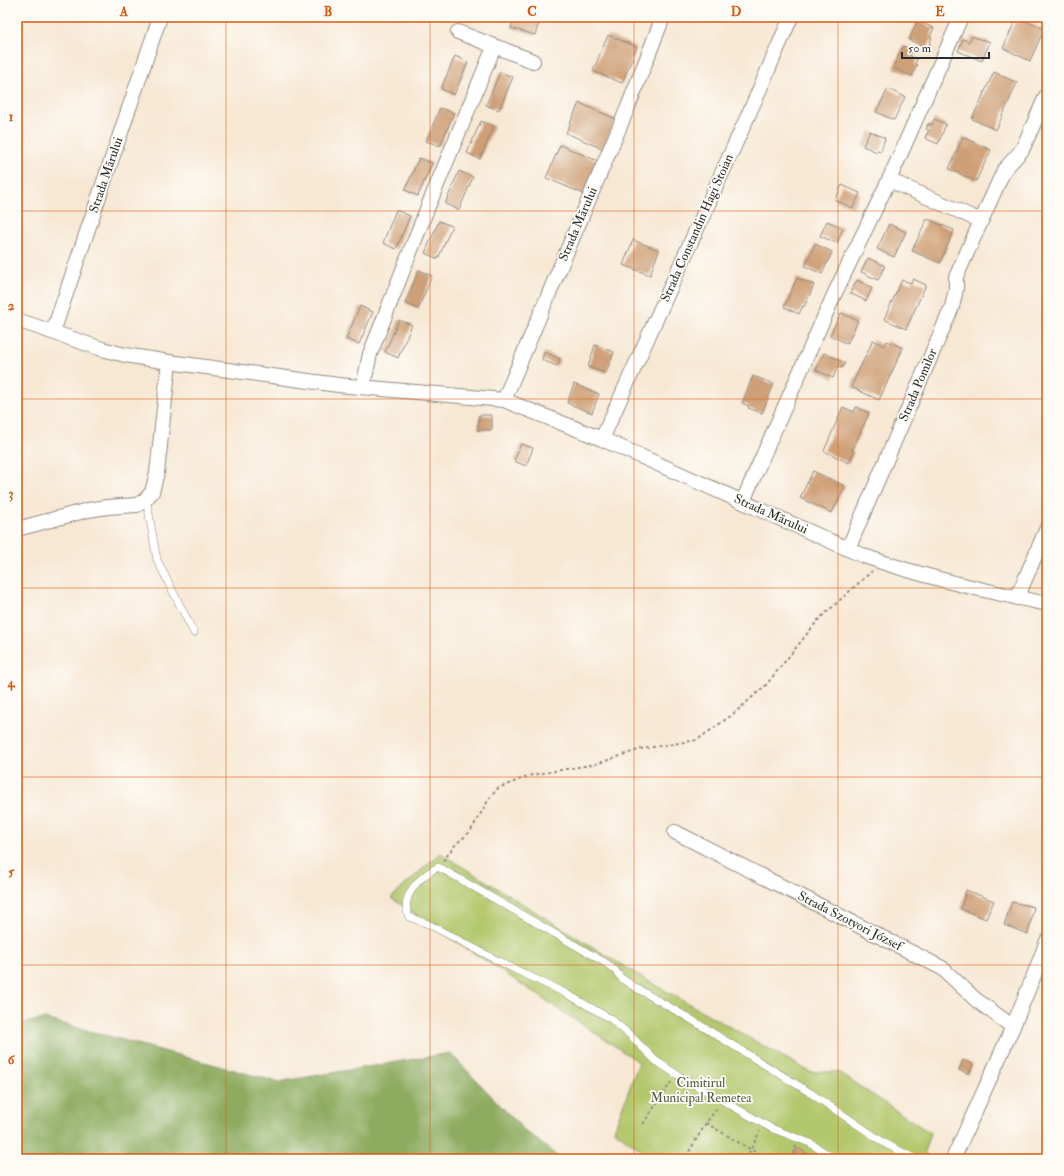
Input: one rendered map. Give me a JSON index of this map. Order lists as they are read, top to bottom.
{
  "streets": {
    "street": [
      "Strada Mărului",
      "Strada Constandin Hagi Stoian",
      "Strada Pomilor",
      "Strada Szotyori József"
    ]
  },
  "crossings": [
    ["Strada Mărului", "Strada Constandin Hagi Stoian"],
    ["Strada Mărului", "Strada Pomilor"]
  ],
  "parks": ["Cimitirul Municipal Remetea"],
  "scale_bar": "50 m",
  "grid": {
    "columns": [
      "A",
      "B",
      "C",
      "D",
      "E"
    ],
    "rows": [
      "1",
      "2",
      "3",
      "4",
      "5",
      "6"
    ]
  }
}
